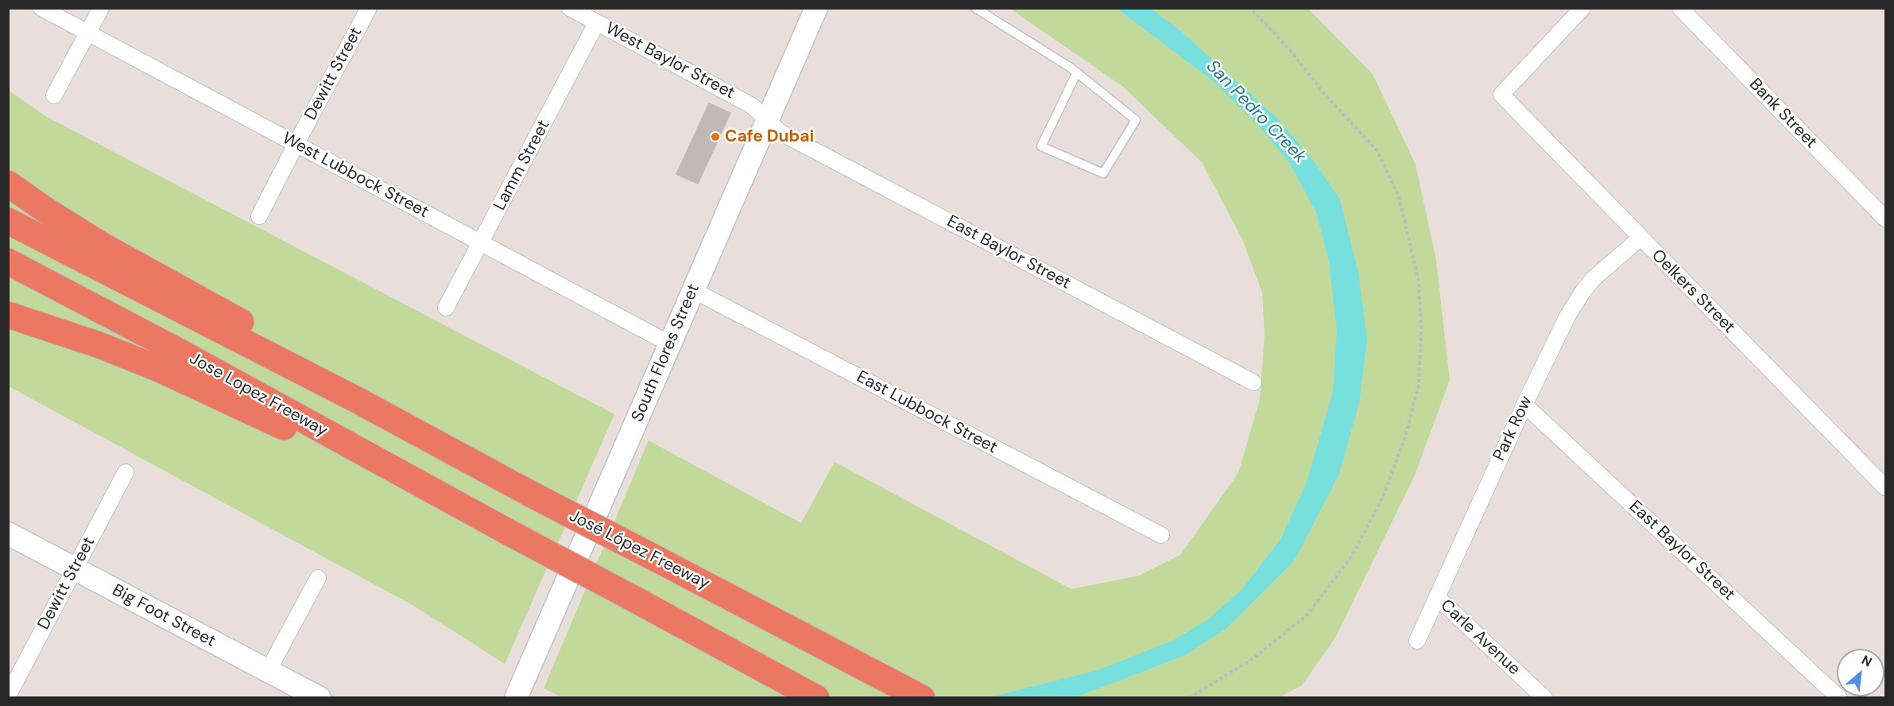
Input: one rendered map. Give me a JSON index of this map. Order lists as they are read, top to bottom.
{
  "streets": {
    "highway": ["Jose Lopez Freeway", "José López Freeway"],
    "main road": ["South Flores Street", "Big Foot Street"],
    "street": [
      "West Baylor Street",
      "Dewitt Street",
      "Bank Street",
      "Lamm Street",
      "West Lubbock Street",
      "East Baylor Street",
      "Oelkers Street",
      "East Lubbock Street",
      "Park Row",
      "Carle Avenue"
    ]
  },
  "crossings": [
    ["West Baylor Street", "Lamm Street"],
    ["West Baylor Street", "East Baylor Street"],
    ["West Baylor Street", "South Flores Street"],
    ["Dewitt Street", "West Lubbock Street"],
    ["Dewitt Street", "Big Foot Street"],
    ["Lamm Street", "West Lubbock Street"],
    ["West Lubbock Street", "South Flores Street"],
    ["East Baylor Street", "South Flores Street"],
    ["East Baylor Street", "Park Row"],
    ["Oelkers Street", "Park Row"],
    ["South Flores Street", "East Lubbock Street"],
    ["Park Row", "Carle Avenue"]
  ],
  "water": ["San Pedro Creek"],
  "places": ["Cafe Dubai"],
  "north": "top right"
}
